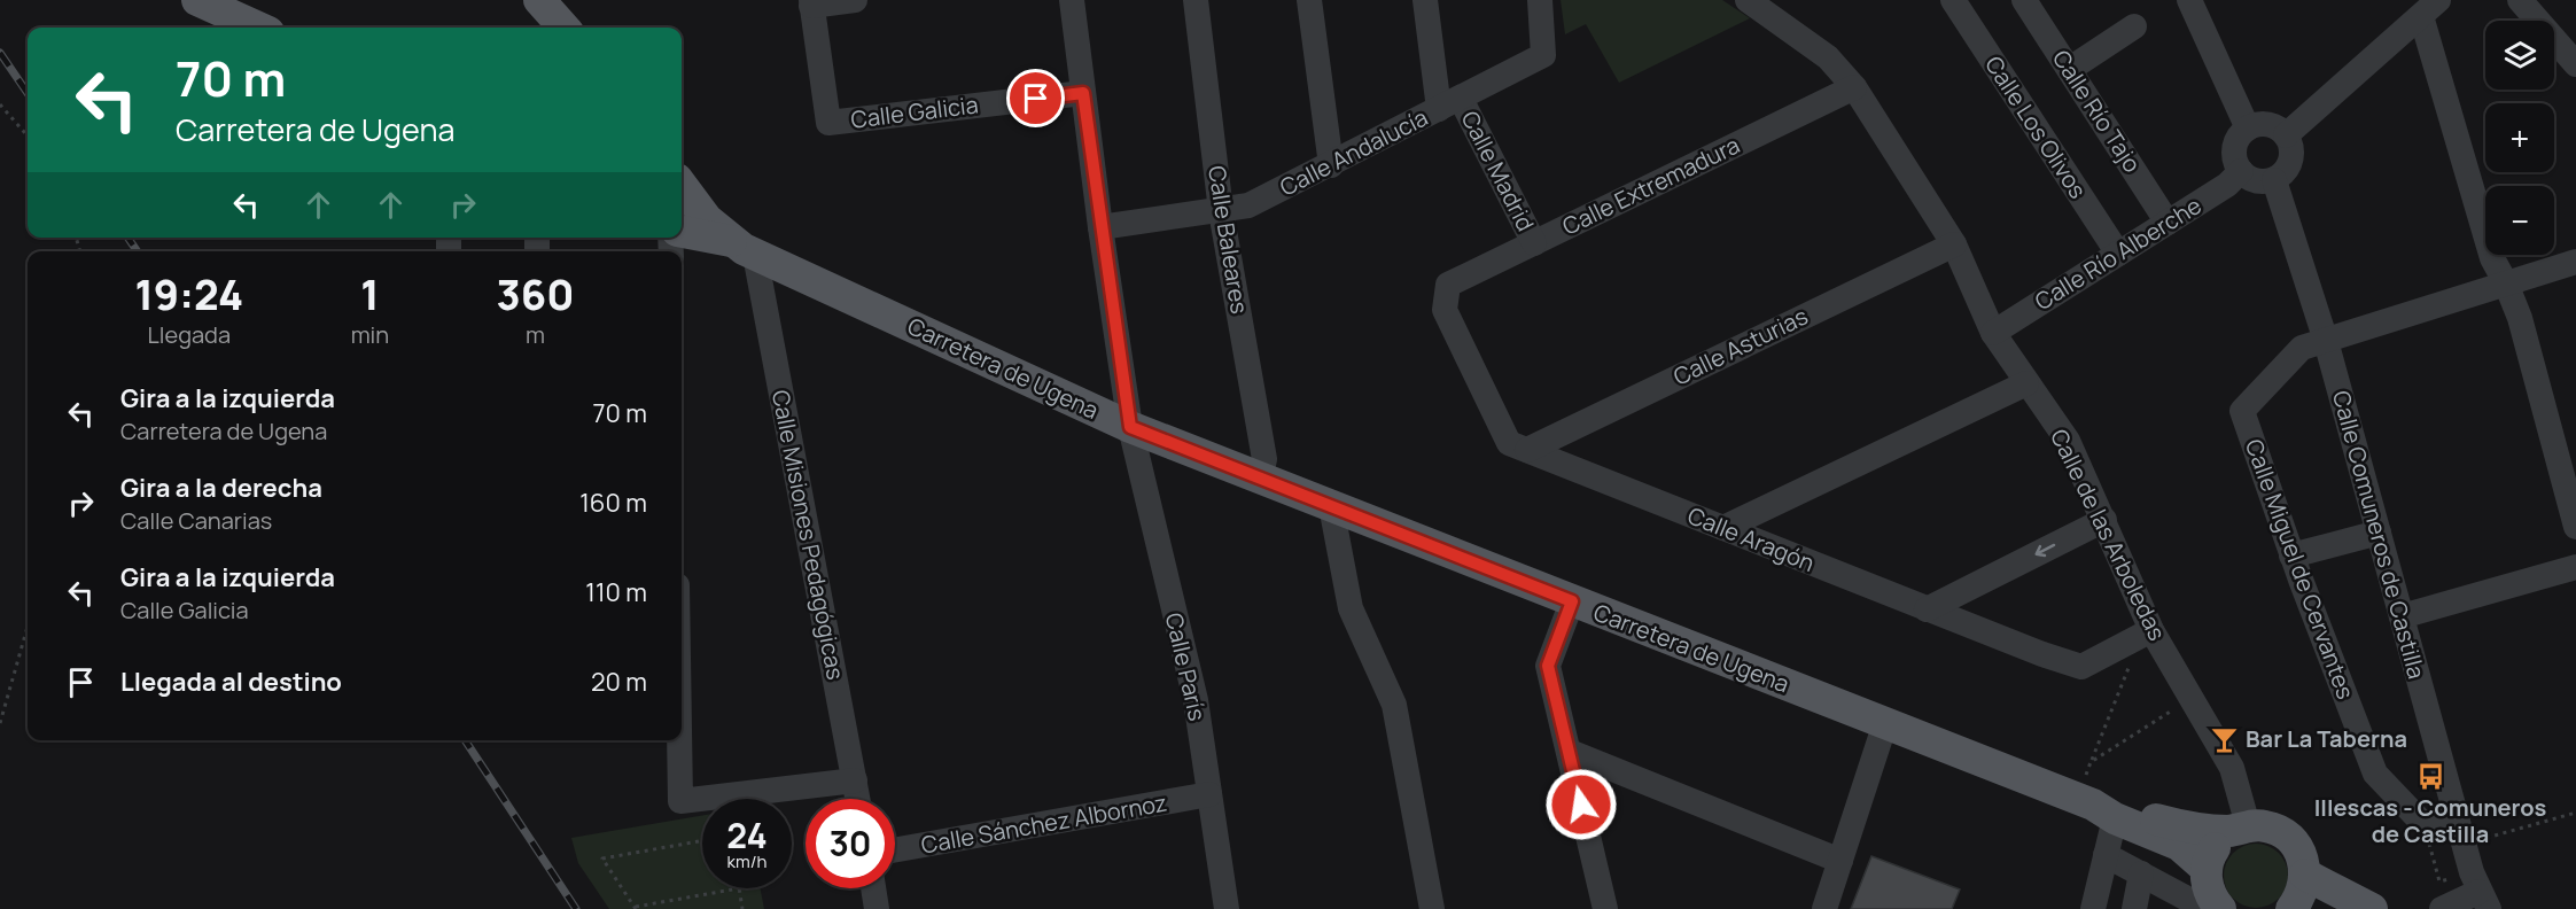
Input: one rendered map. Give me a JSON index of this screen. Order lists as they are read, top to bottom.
{
  "streets": {
    "main road": ["Carretera de Ugena"],
    "street": [
      "Calle Río Tajo",
      "Calle Galicia",
      "Calle Los Olivos",
      "Calle Andalucía",
      "Calle Madrid",
      "Calle Extremadura",
      "Calle Baleares",
      "Calle Río Alberche",
      "Calle Asturias",
      "Calle Misiones Pedagógicas",
      "Calle de las Arboledas",
      "Calle Comuneros de Castilla",
      "Calle Aragón",
      "Calle Miguel de Cervantes",
      "Calle París",
      "Calle Sánchez Albornoz"
    ]
  },
  "crossings": [
    ["Calle Río Tajo", "Calle Río Alberche"],
    ["Calle Galicia", "Calle París"],
    ["Calle Los Olivos", "Calle Río Alberche"],
    ["Calle Andalucía", "Calle Madrid"],
    ["Calle Andalucía", "Calle Baleares"],
    ["Calle Andalucía", "Calle París"],
    ["Calle Madrid", "Calle Extremadura"],
    ["Calle Extremadura", "Calle de las Arboledas"],
    ["Calle Extremadura", "Calle Aragón"],
    ["Calle Baleares", "Carretera de Ugena"],
    ["Calle Río Alberche", "Calle de las Arboledas"],
    ["Calle Río Alberche", "Calle Comuneros de Castilla"],
    ["Calle Asturias", "Calle de las Arboledas"],
    ["Calle Asturias", "Calle Aragón"],
    ["Carretera de Ugena", "Calle Misiones Pedagógicas"],
    ["Carretera de Ugena", "Calle París"],
    ["Calle de las Arboledas", "Calle Aragón"],
    ["Calle Comuneros de Castilla", "Calle Miguel de Cervantes"],
    ["Calle París", "Calle Sánchez Albornoz"]
  ],
  "places": {
    "bar": ["Bar La Taberna"],
    "bus stop": ["Illescas - Comuneros de Castilla"]
  },
  "page": {
    "map_buttons": ["+", "−"],
    "turn": ["70 m", "Carretera de Ugena"],
    "eta": [
      "19:24",
      "Llegada",
      "1",
      "min",
      "360",
      "m"
    ],
    "list": [
      {
        "name": "Gira a la izquierda",
        "note": "Carretera de Ugena",
        "value": "70 m"
      },
      {
        "name": "Gira a la derecha",
        "note": "Calle Canarias",
        "value": "160 m"
      },
      {
        "name": "Gira a la izquierda",
        "note": "Calle Galicia",
        "value": "110 m"
      },
      {
        "name": "Llegada al destino",
        "value": "20 m"
      }
    ],
    "speed": "24 km/h",
    "limit": "30"
  }
}
